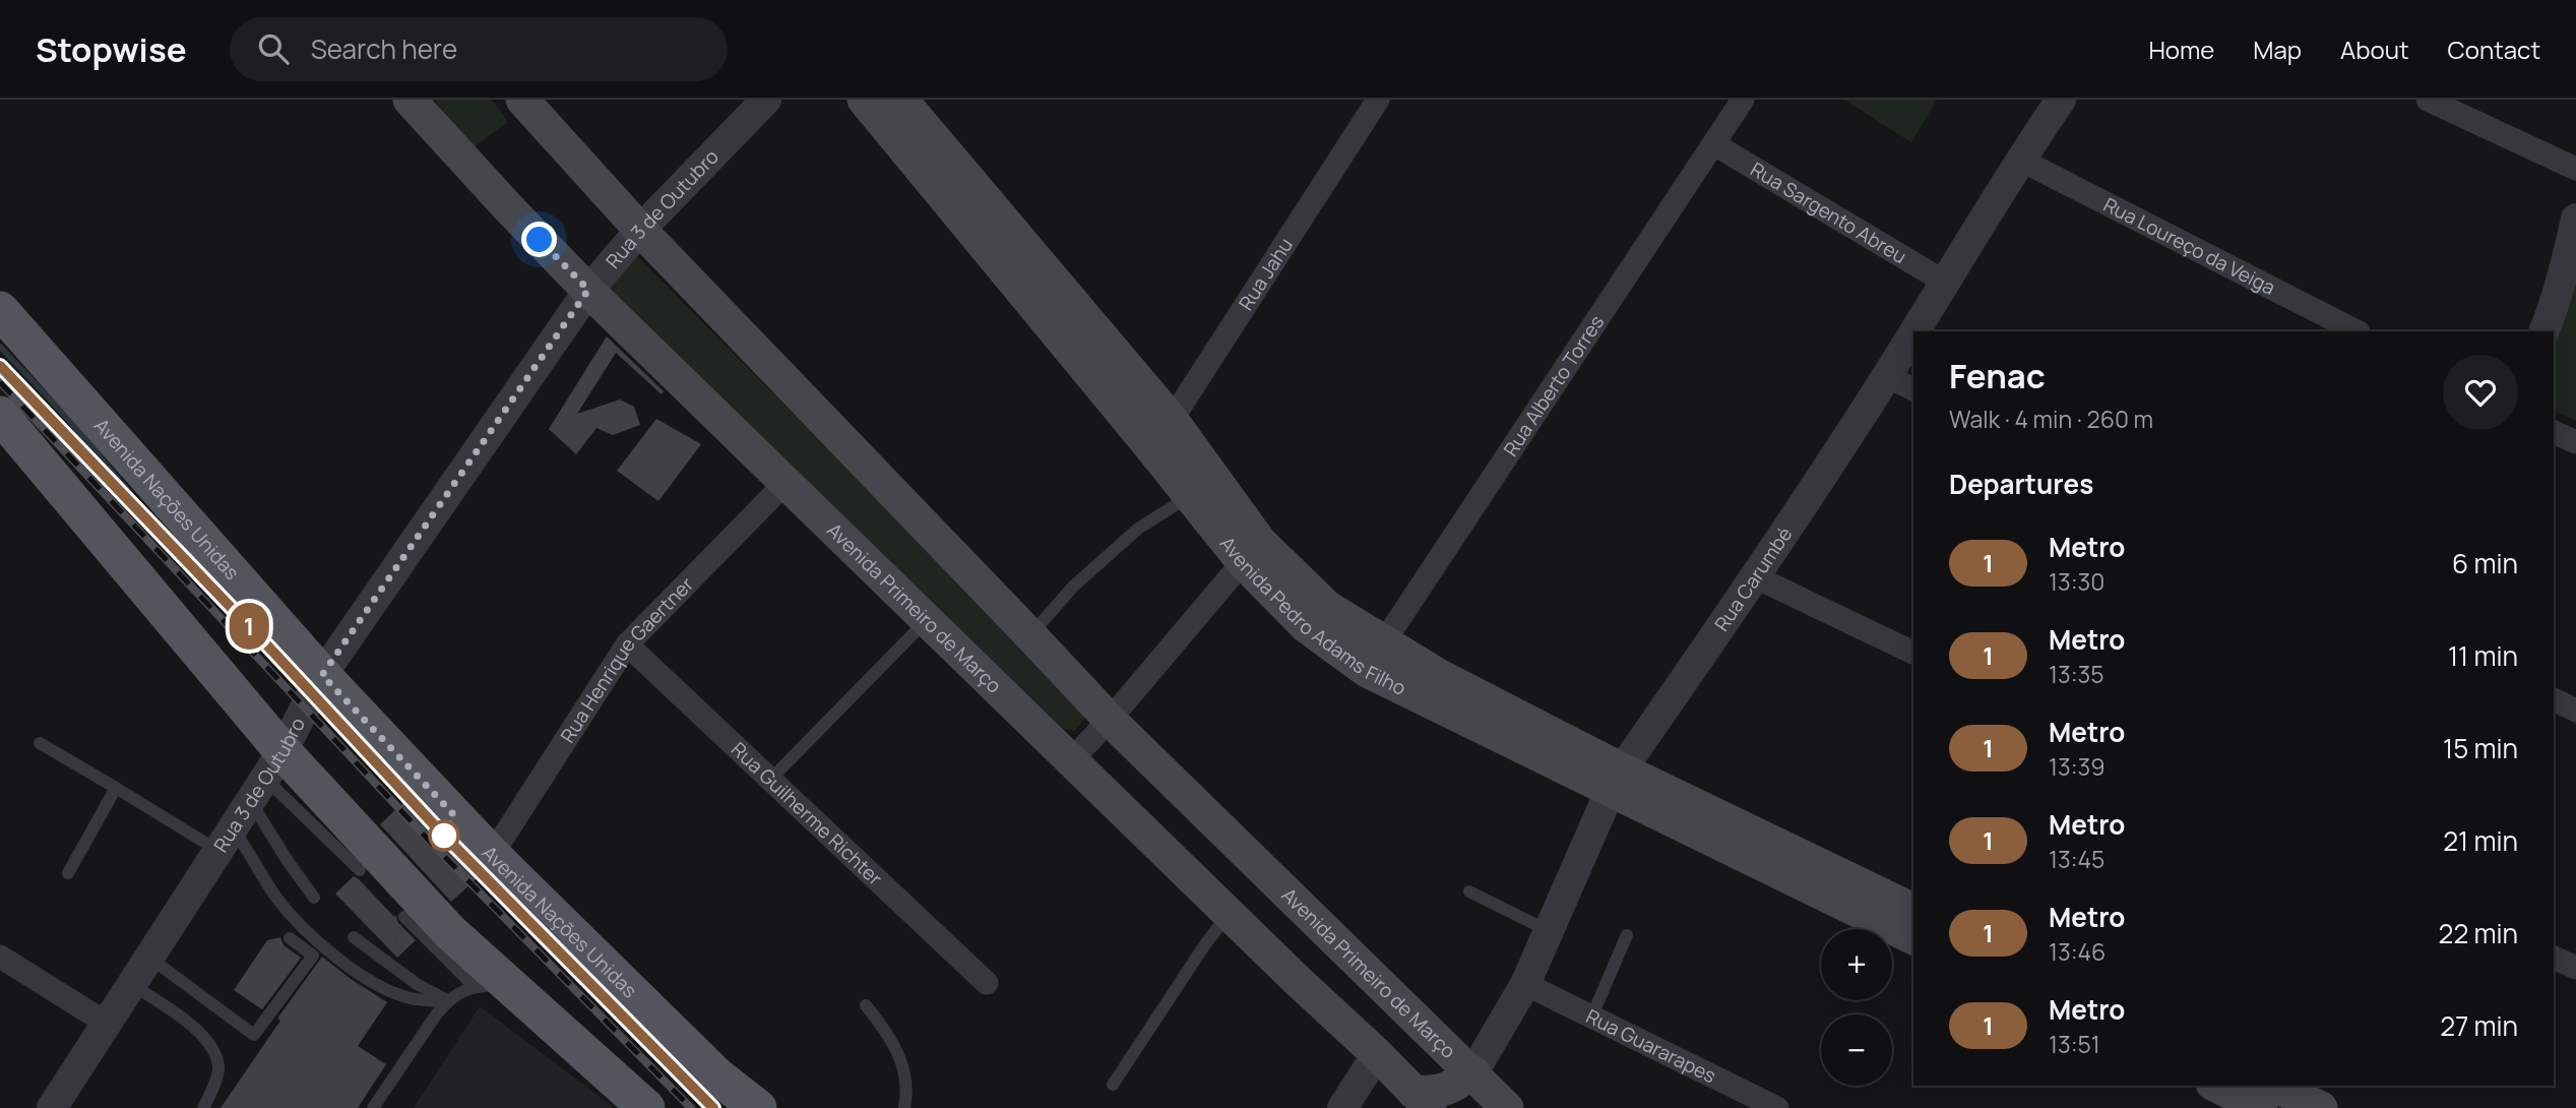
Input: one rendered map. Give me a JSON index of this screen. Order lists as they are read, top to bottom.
{
  "streets": {
    "main road": ["Avenida Nações Unidas", "Avenida Primeiro de Março", "Avenida Pedro Adams Filho"],
    "street": [
      "Rua 3 de Outubro",
      "Rua Sargento Abreu",
      "Rua Loureço da Veiga",
      "Rua Jahu",
      "Rua Alberto Torres",
      "Rua Carumbé",
      "Rua Henrique Gaertner",
      "Rua Guilherme Richter",
      "Rua Guararapes"
    ]
  },
  "crossings": [
    ["Rua 3 de Outubro", "Avenida Nações Unidas"],
    ["Rua 3 de Outubro", "Avenida Primeiro de Março"],
    ["Rua Sargento Abreu", "Rua Alberto Torres"],
    ["Rua Sargento Abreu", "Rua Carumbé"],
    ["Rua Loureço da Veiga", "Rua Carumbé"],
    ["Rua Jahu", "Avenida Pedro Adams Filho"],
    ["Rua Alberto Torres", "Avenida Pedro Adams Filho"],
    ["Avenida Nações Unidas", "Rua Henrique Gaertner"],
    ["Rua Carumbé", "Avenida Primeiro de Março"],
    ["Rua Carumbé", "Avenida Pedro Adams Filho"],
    ["Rua Carumbé", "Rua Guararapes"],
    ["Avenida Primeiro de Março", "Rua Henrique Gaertner"],
    ["Rua Henrique Gaertner", "Rua Guilherme Richter"]
  ],
  "lines": ["metro line 1"],
  "page": {
    "header": "Stopwise",
    "search": "Search here",
    "nav": [
      "Home",
      "Map",
      "About",
      "Contact"
    ],
    "on_map": "1",
    "heading": [
      ["Fenac", "Walk · 4 min · 260 m"],
      "Departures"
    ],
    "list": [
      {
        "mark": "1",
        "name": "Metro",
        "note": "13:30",
        "value": "6 min"
      },
      {
        "mark": "1",
        "name": "Metro",
        "note": "13:35",
        "value": "11 min"
      },
      {
        "mark": "1",
        "name": "Metro",
        "note": "13:39",
        "value": "15 min"
      },
      {
        "mark": "1",
        "name": "Metro",
        "note": "13:45",
        "value": "21 min"
      },
      {
        "mark": "1",
        "name": "Metro",
        "note": "13:46",
        "value": "22 min"
      },
      {
        "mark": "1",
        "name": "Metro",
        "note": "13:51",
        "value": "27 min"
      }
    ],
    "map_buttons": ["+", "−"]
  }
}
